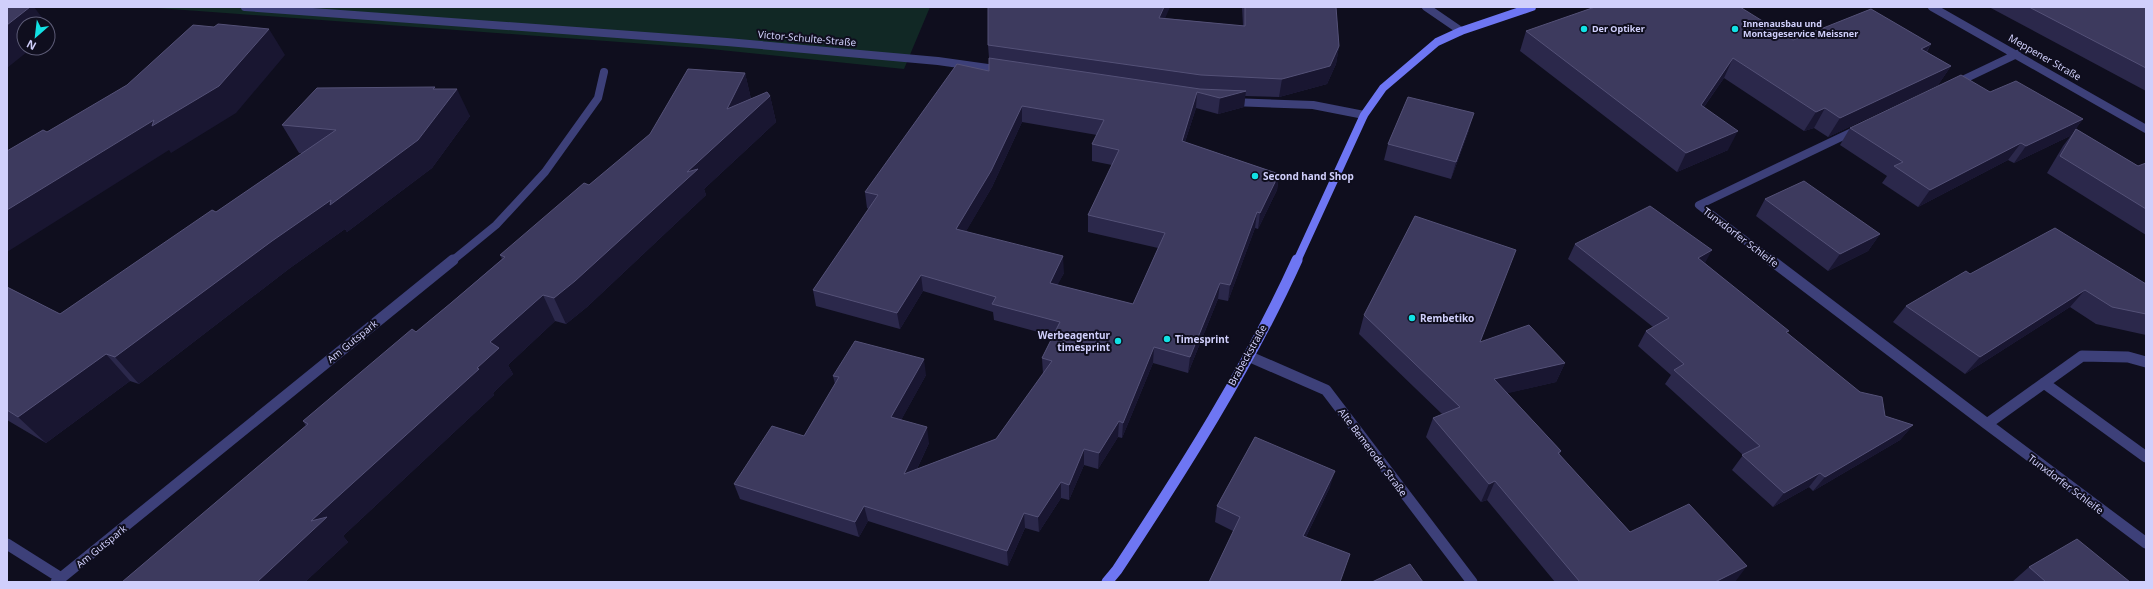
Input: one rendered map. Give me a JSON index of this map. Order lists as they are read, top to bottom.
{
  "streets": {
    "main road": ["Brabeckstraße"],
    "street": [
      "Victor-Schulte-Straße",
      "Meppener Straße",
      "Tunxdorfer Schleife",
      "Am Gutspark",
      "Alte Bemeroder Straße"
    ]
  },
  "crossings": [
    ["Brabeckstraße", "Alte Bemeroder Straße"]
  ],
  "places": [
    "Der Optiker",
    "Innenausbau und Montageservice Meissner",
    "Second hand Shop",
    "Rembetiko",
    "Timesprint",
    "Werbeagentur timesprint"
  ],
  "north": "bottom left"
}
